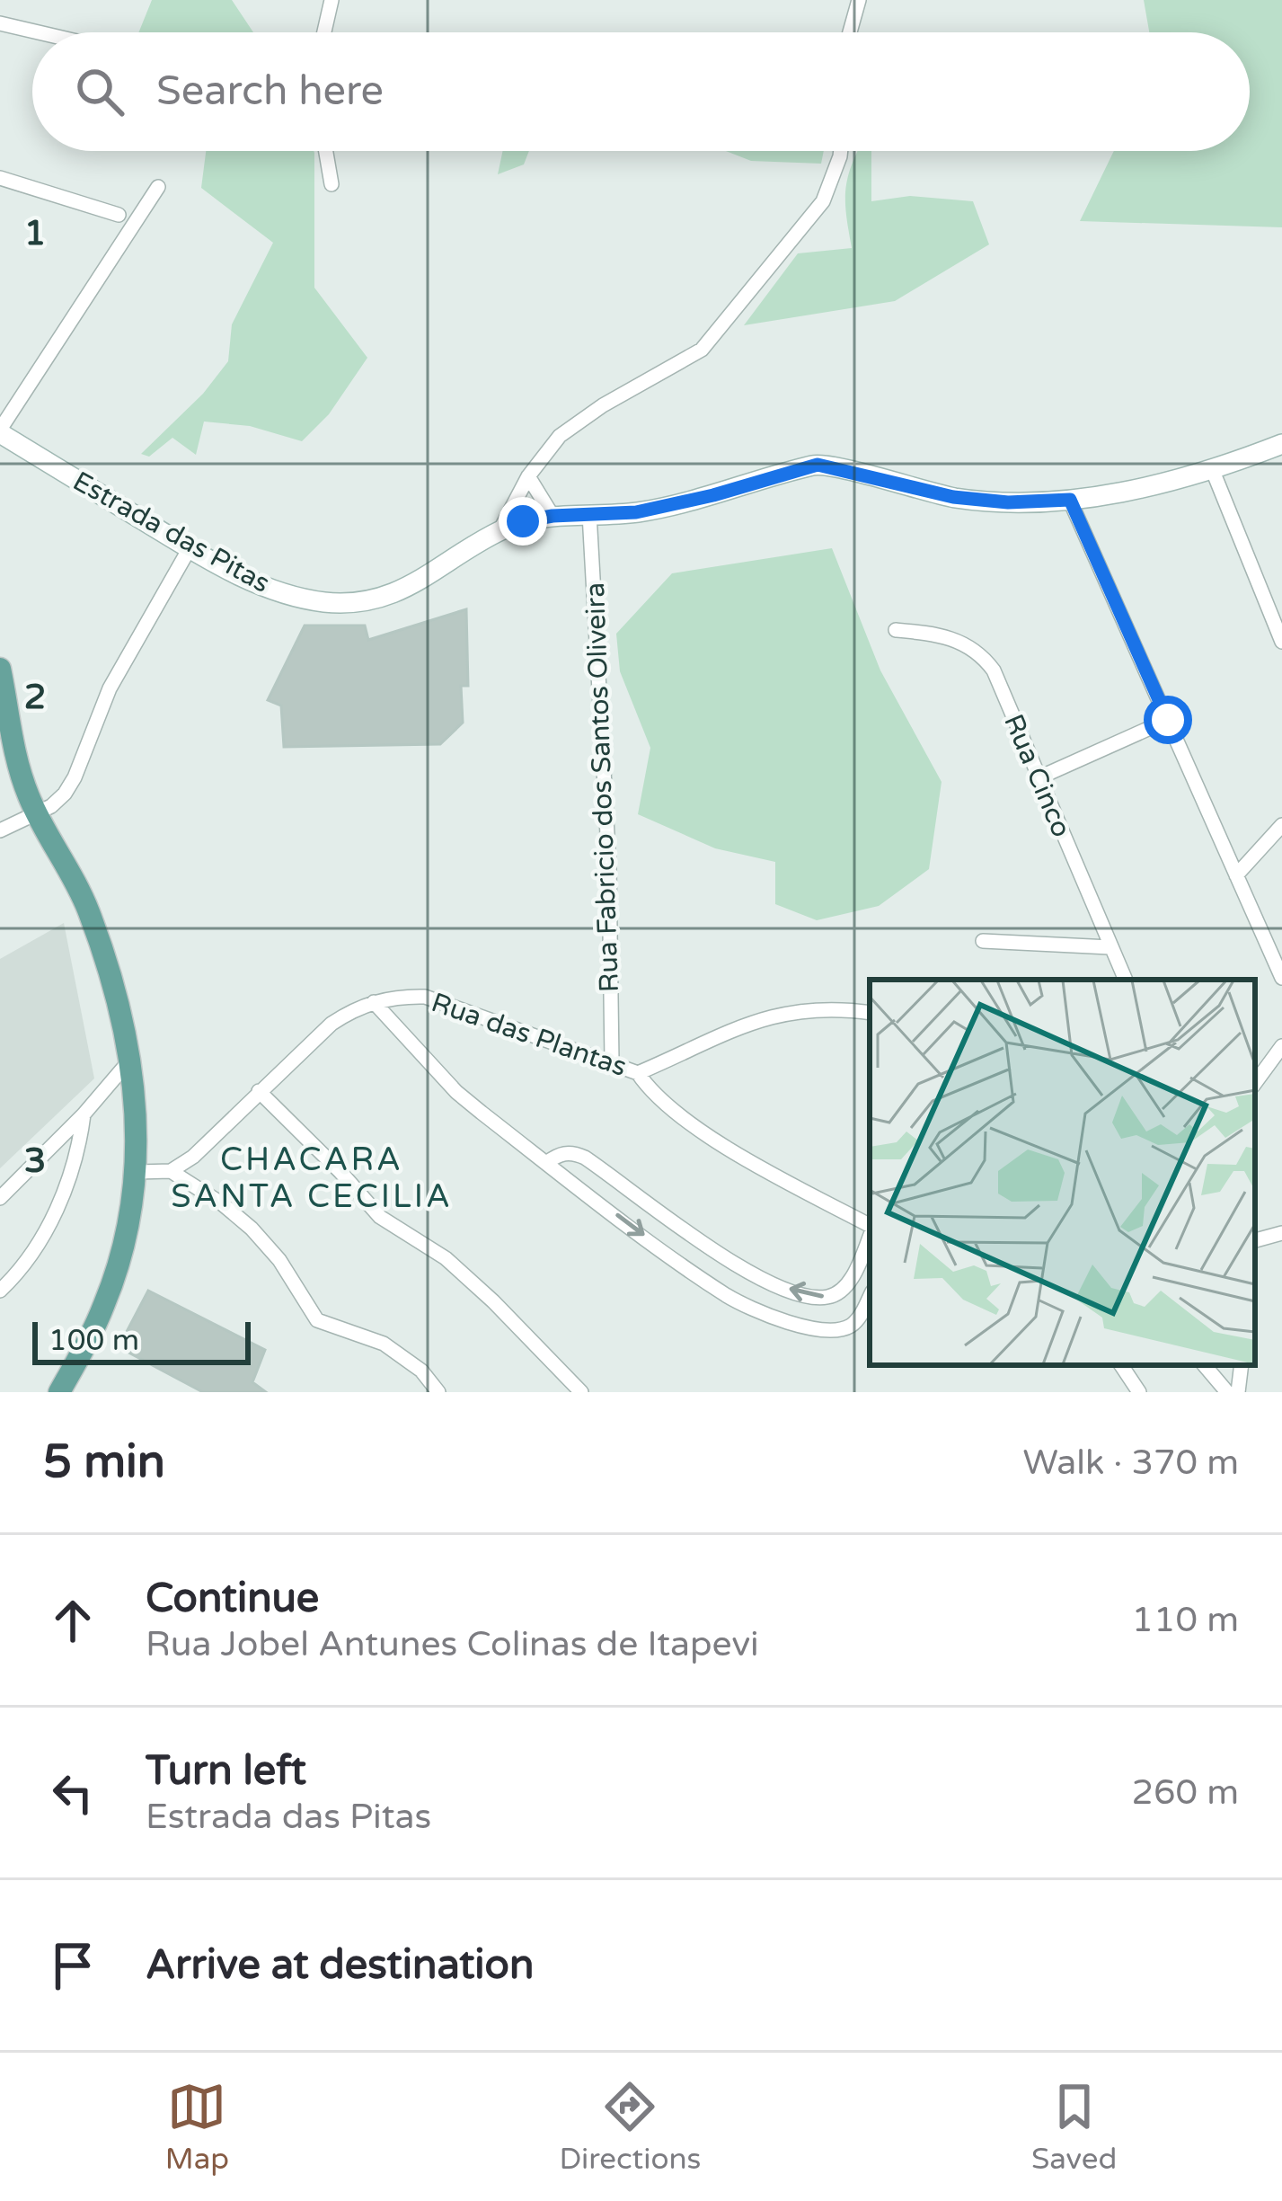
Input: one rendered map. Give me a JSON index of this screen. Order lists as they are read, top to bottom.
{
  "streets": {
    "street": [
      "Estrada das Pitas",
      "Rua Cinco",
      "Rua Fabricio dos Santos Oliveira",
      "Rua das Plantas"
    ]
  },
  "crossings": [
    ["Estrada das Pitas", "Rua Fabricio dos Santos Oliveira"],
    ["Rua Fabricio dos Santos Oliveira", "Rua das Plantas"]
  ],
  "districts": ["CHACARA SANTA CECILIA"],
  "scale_bar": "100 m",
  "page": {
    "search": "Search here",
    "scale": "100 m",
    "heading": ["5 min", "Walk · 370 m"],
    "list": [
      ["Continue", "Rua Jobel Antunes Colinas de Itapevi", "110 m"],
      ["Turn left", "Estrada das Pitas", "260 m"],
      "Arrive at destination"
    ],
    "nav": ["Map", "Directions", "Saved"]
  },
  "grid": {
    "rows": ["1", "2", "3"]
  }
}
